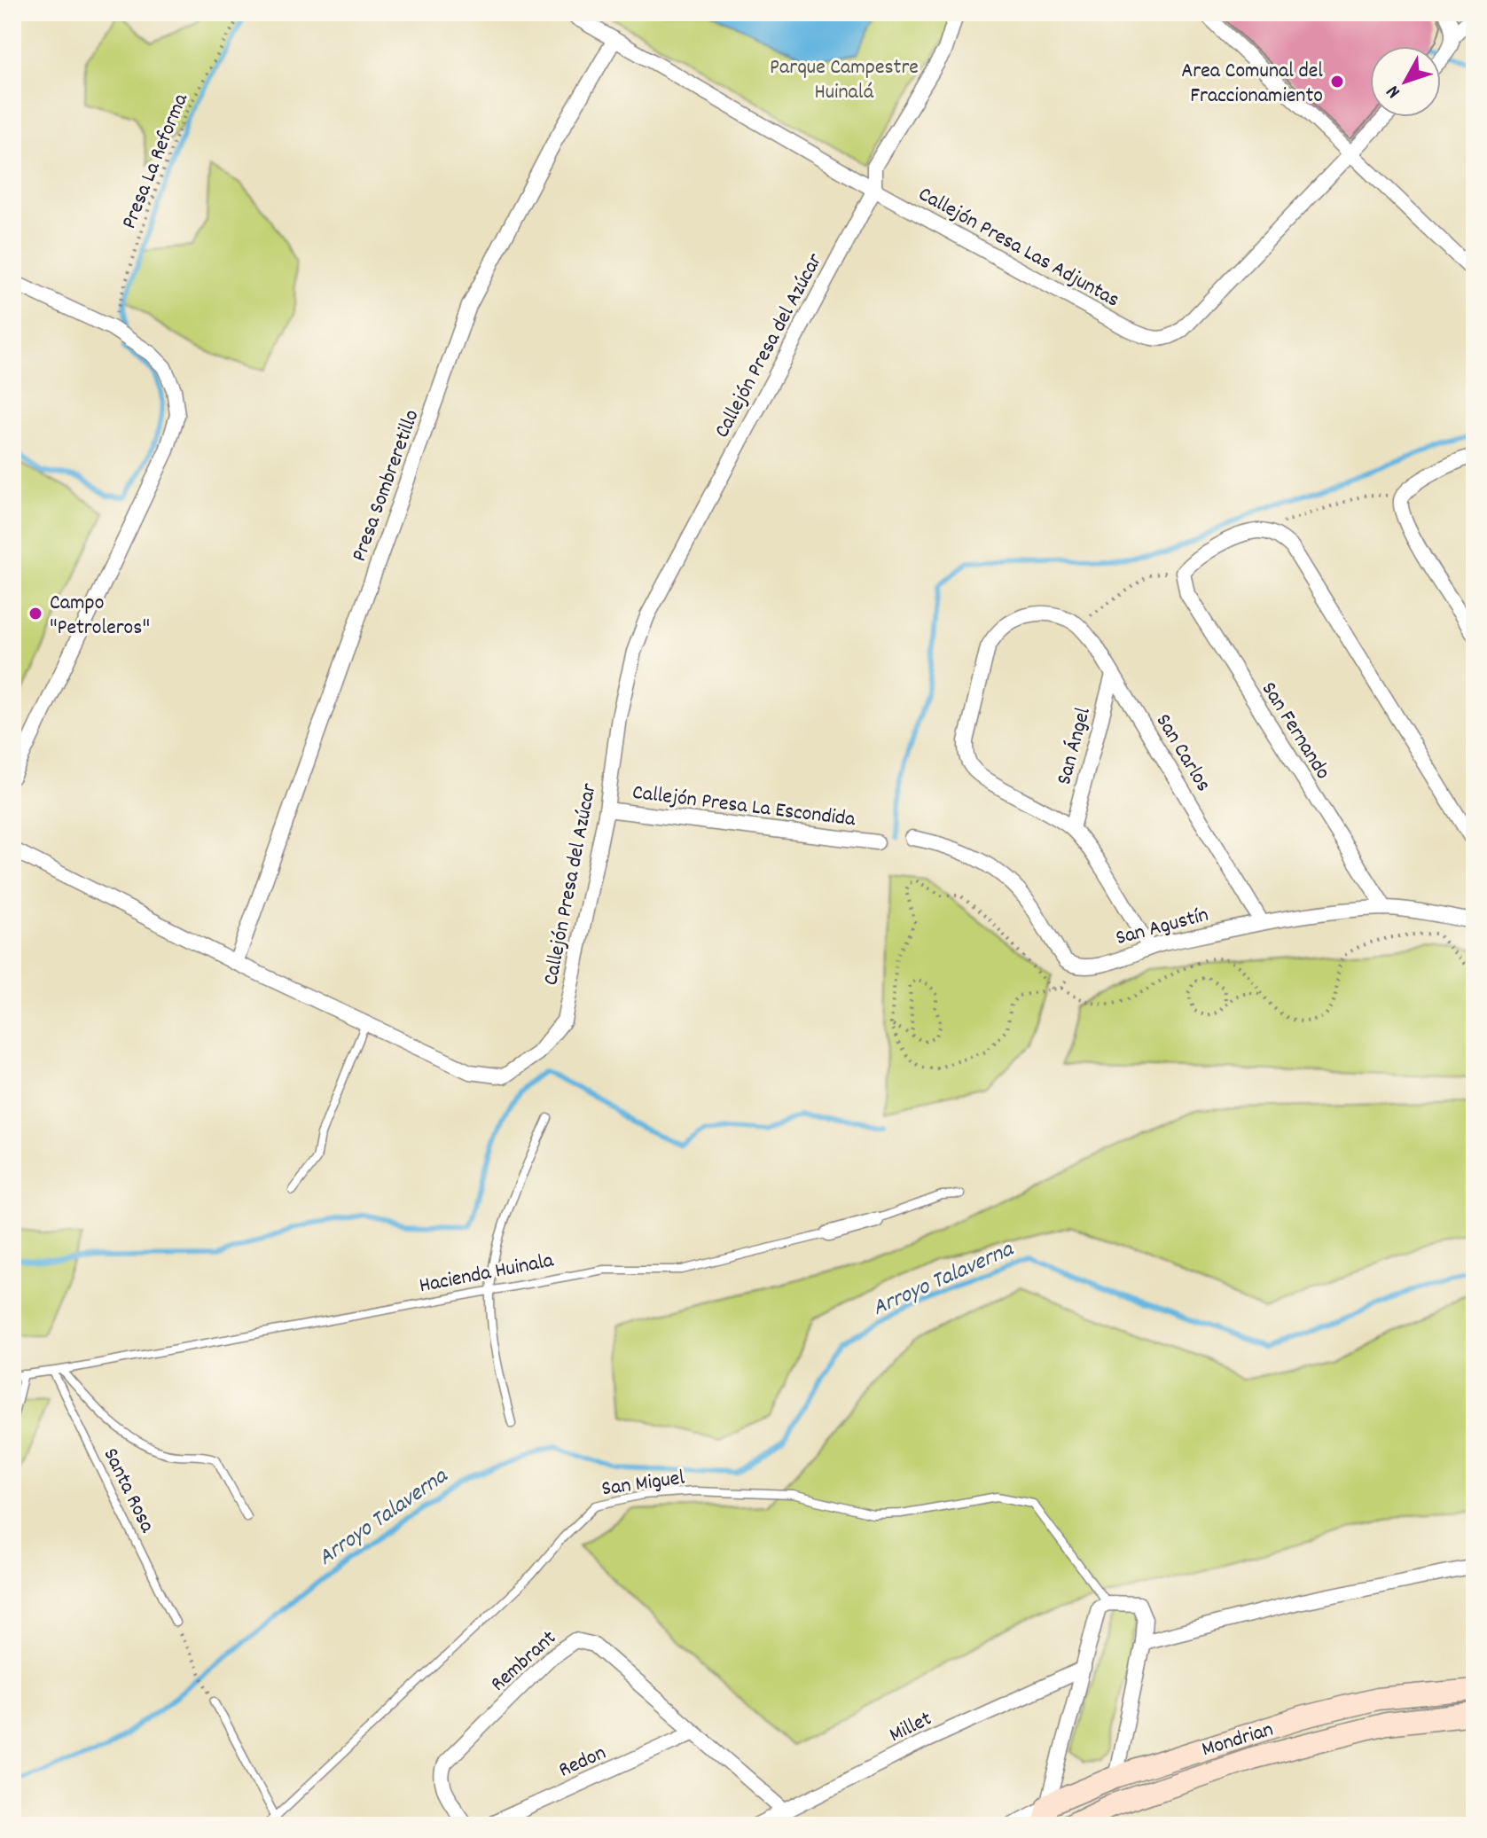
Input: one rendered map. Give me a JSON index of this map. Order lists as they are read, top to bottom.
{
  "streets": {
    "street": [
      "Callejón Presa Las Adjuntas",
      "Callejón Presa del Azúcar",
      "Presa Sombreretillo",
      "San Fernando",
      "San Ángel",
      "San Carlos",
      "Callejón Presa La Escondida",
      "San Agustín",
      "Hacienda Huinala",
      "Rembrant",
      "Millet",
      "Mondrian",
      "Redon"
    ],
    "lane": ["San Miguel", "Santa Rosa"],
    "path": ["Presa La Reforma"]
  },
  "crossings": [
    ["Callejón Presa Las Adjuntas", "Callejón Presa del Azúcar"],
    ["Callejón Presa Las Adjuntas", "Presa Sombreretillo"],
    ["Callejón Presa del Azúcar", "Presa Sombreretillo"],
    ["Callejón Presa del Azúcar", "Callejón Presa La Escondida"],
    ["San Fernando", "San Agustín"],
    ["San Ángel", "San Carlos"],
    ["San Carlos", "San Agustín"],
    ["Hacienda Huinala", "Santa Rosa"],
    ["Rembrant", "Millet"],
    ["Rembrant", "Redon"]
  ],
  "water": ["Arroyo Talaverna"],
  "parks": ["Parque Campestre Huinalá"],
  "places": ["Area Comunal del Fraccionamiento", "Campo \"Petroleros\""],
  "north": "bottom left"
}
